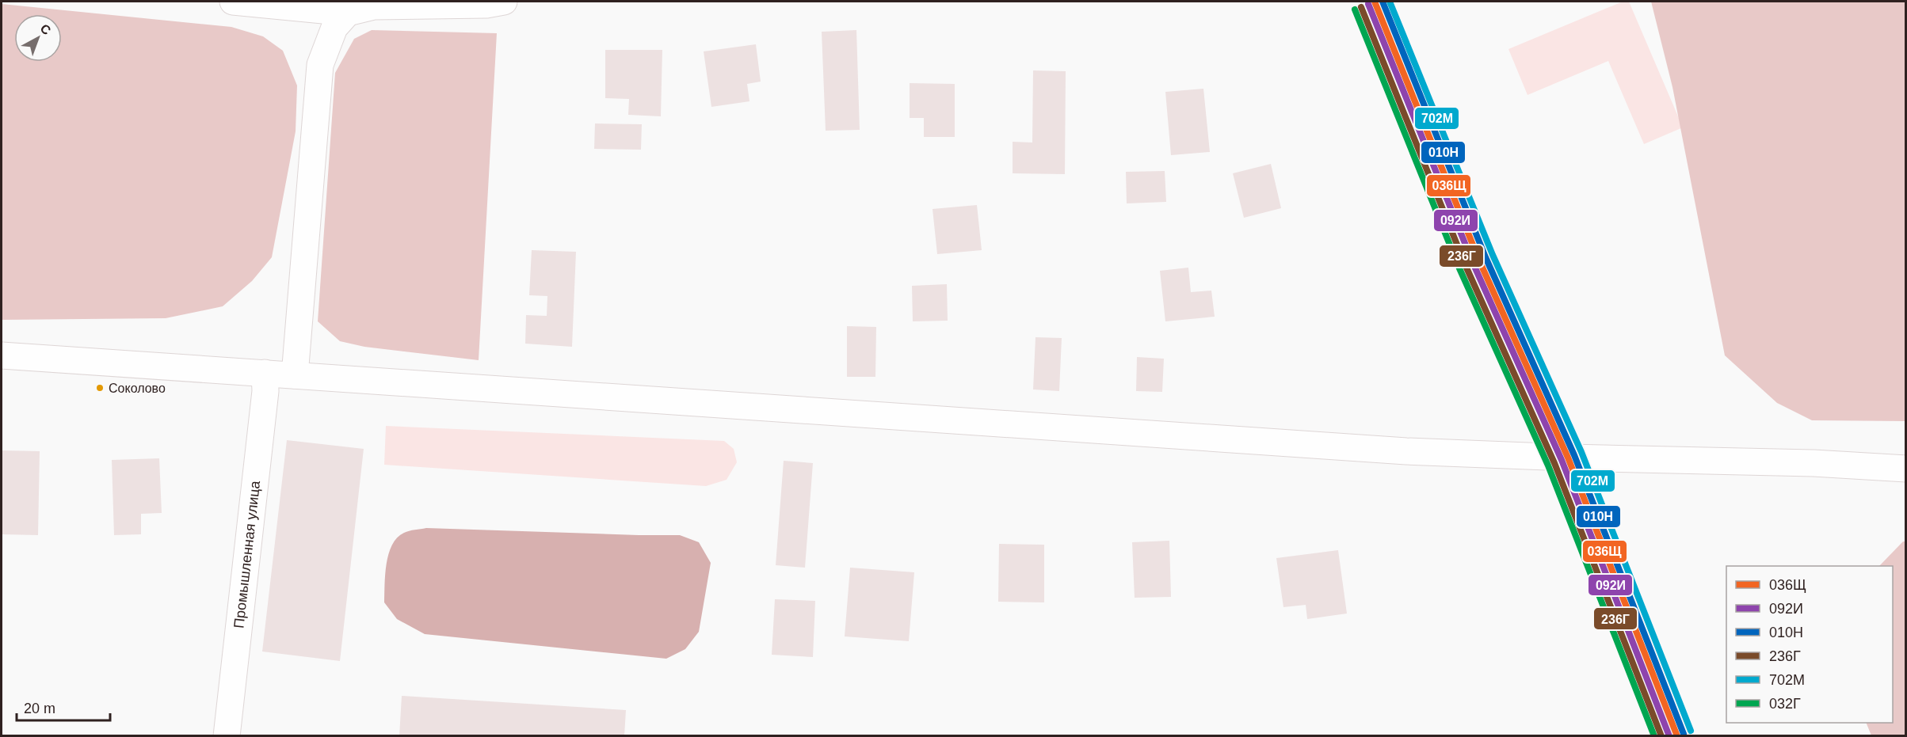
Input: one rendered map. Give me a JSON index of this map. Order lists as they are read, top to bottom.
{
  "streets": {
    "main road": ["Промышленная улица"]
  },
  "places": ["Соколово"],
  "lines": [
    "transit line 036Щ",
    "transit line 010Н",
    "transit line 702М",
    "transit line 092И",
    "transit line 236Г",
    "transit line 032Г"
  ],
  "legend": [
    "036Щ",
    "092И",
    "010Н",
    "236Г",
    "702М",
    "032Г"
  ],
  "scale_bar": "20 m",
  "north": "top right"
}
